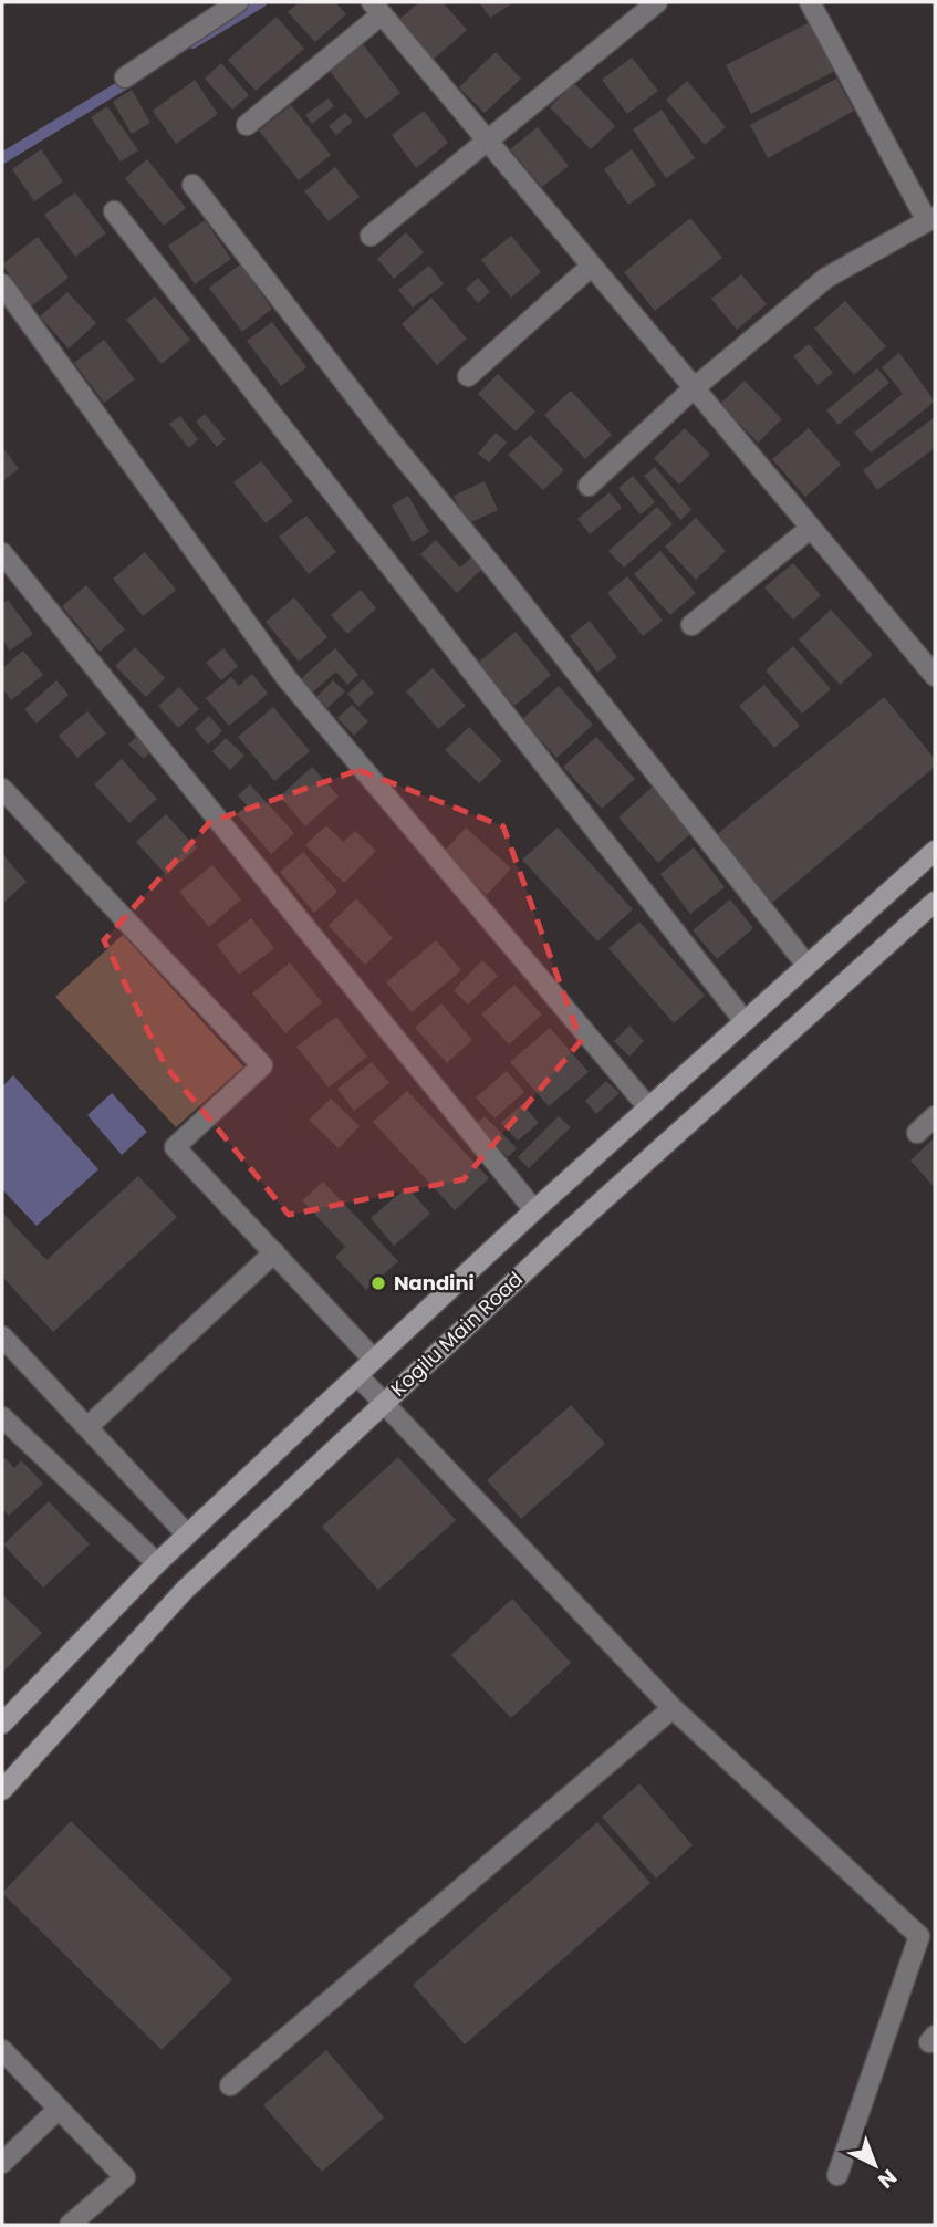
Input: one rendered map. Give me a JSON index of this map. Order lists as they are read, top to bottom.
{
  "streets": {
    "main road": ["Kogilu Main Road"]
  },
  "places": ["Nandini"],
  "north": "bottom right"
}
